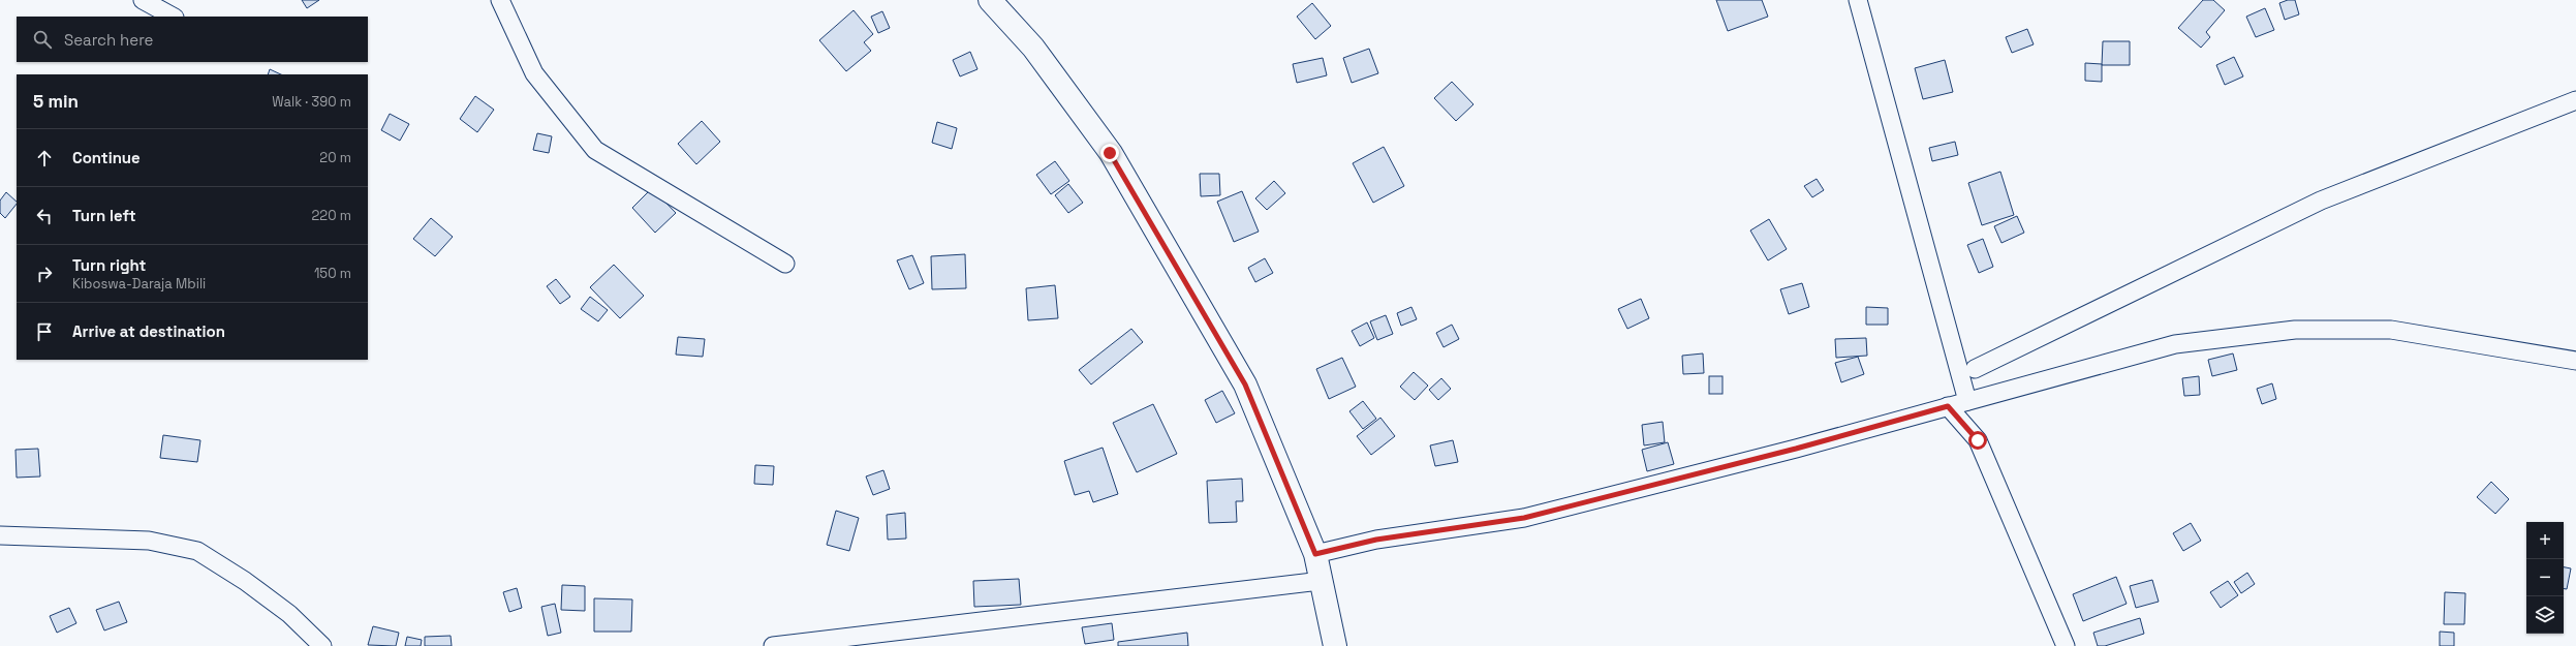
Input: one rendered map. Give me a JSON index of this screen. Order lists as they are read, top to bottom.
{
  "page": {
    "search": "Search here",
    "heading": ["5 min", "Walk · 390 m"],
    "list": [
      ["Continue", "20 m"],
      ["Turn left", "220 m"],
      ["Turn right", "Kiboswa-Daraja Mbili", "150 m"],
      "Arrive at destination"
    ],
    "map_buttons": ["+", "−"]
  }
}
